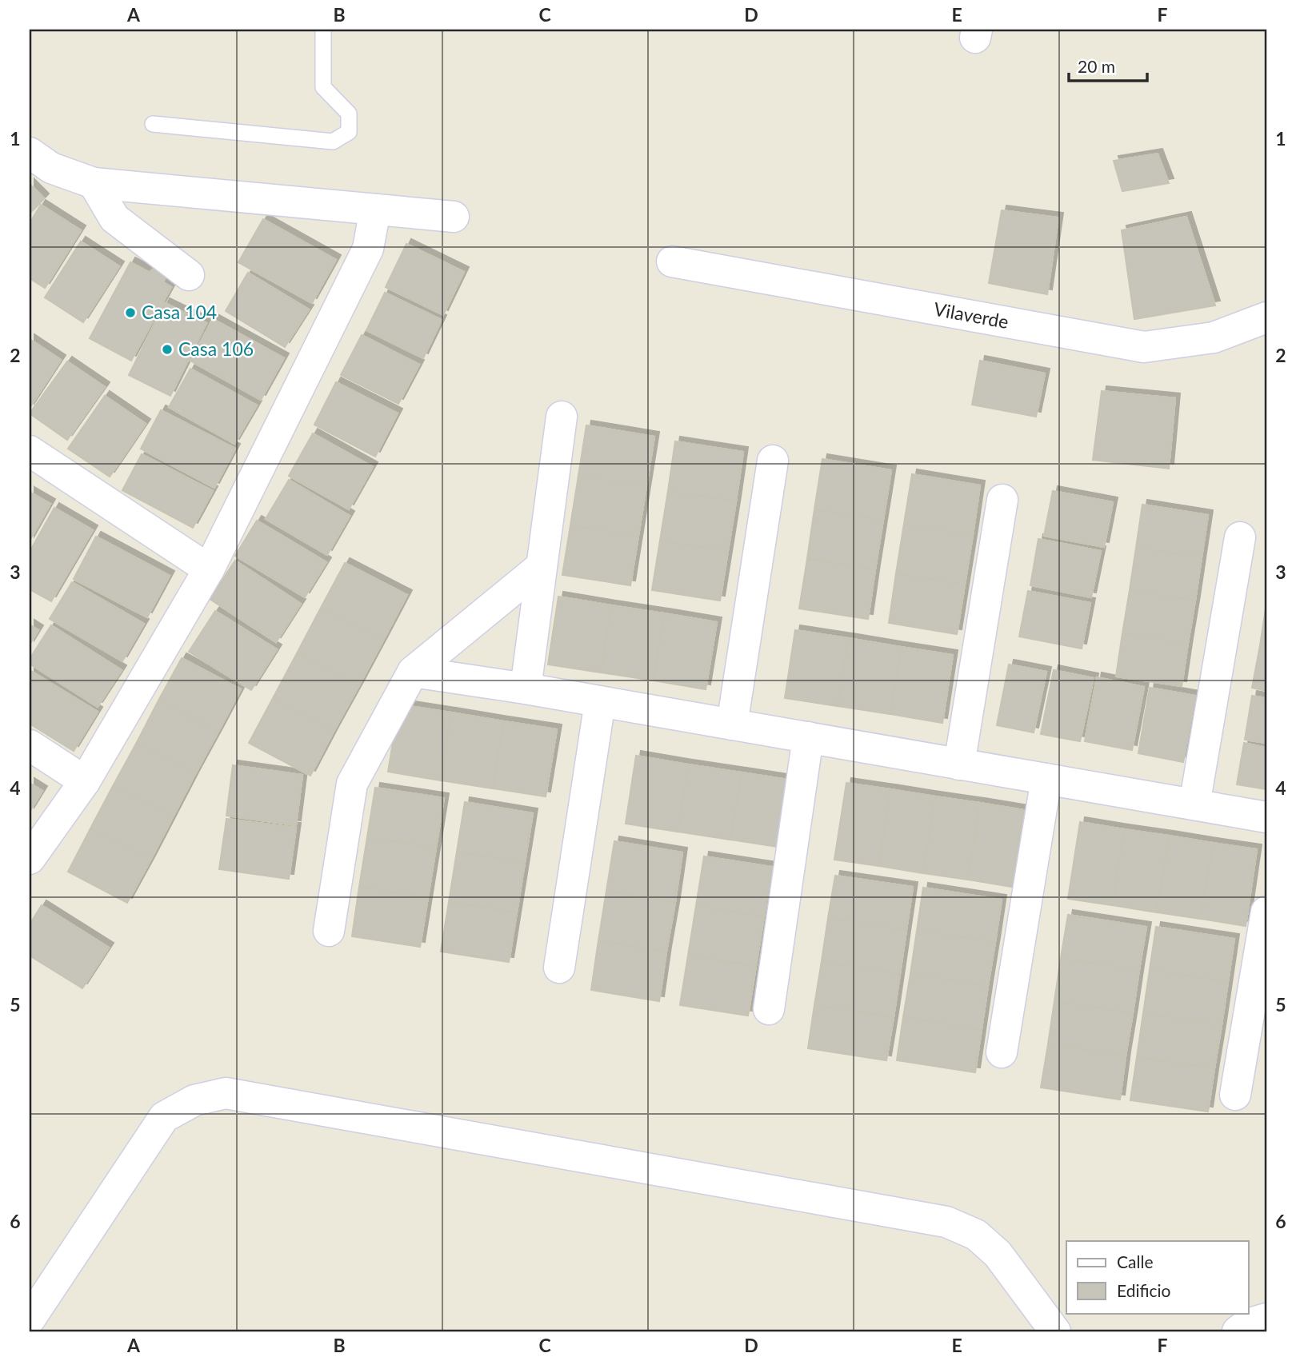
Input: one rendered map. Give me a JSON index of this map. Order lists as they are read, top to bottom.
{
  "streets": {
    "street": ["Vilaverde"]
  },
  "places": ["Casa 104", "Casa 106"],
  "legend": ["Calle", "Edificio"],
  "scale_bar": "20 m",
  "grid": {
    "columns": [
      "A",
      "B",
      "C",
      "D",
      "E",
      "F"
    ],
    "rows": [
      "1",
      "2",
      "3",
      "4",
      "5",
      "6"
    ]
  }
}
